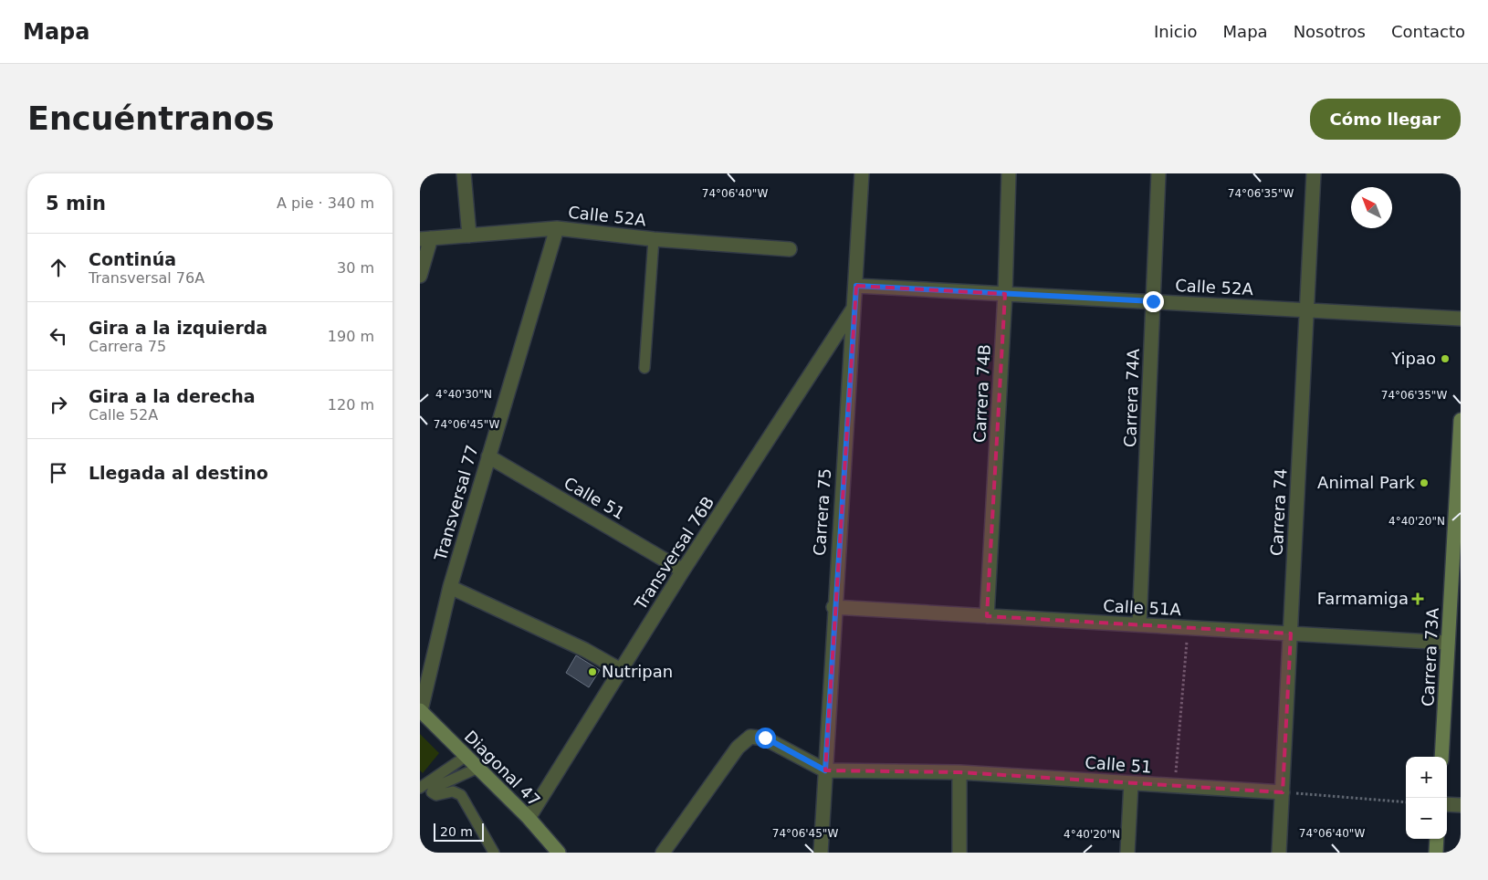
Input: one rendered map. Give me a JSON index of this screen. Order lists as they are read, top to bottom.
{
  "streets": {
    "street": [
      "Calle 52A",
      "Carrera 74B",
      "Carrera 74A",
      "Calle 51",
      "Transversal 77",
      "Carrera 75",
      "Carrera 74",
      "Transversal 76B",
      "Calle 51A",
      "Carrera 73A",
      "Diagonal 47"
    ]
  },
  "crossings": [
    ["Calle 52A", "Carrera 74B"],
    ["Calle 52A", "Carrera 74A"],
    ["Calle 52A", "Transversal 77"],
    ["Calle 52A", "Carrera 75"],
    ["Calle 52A", "Carrera 74"],
    ["Carrera 74B", "Calle 51A"],
    ["Carrera 74A", "Calle 51A"],
    ["Calle 51", "Transversal 77"],
    ["Calle 51", "Carrera 75"],
    ["Calle 51", "Carrera 74"],
    ["Calle 51", "Transversal 76B"],
    ["Transversal 77", "Diagonal 47"],
    ["Carrera 75", "Transversal 76B"],
    ["Carrera 75", "Calle 51A"],
    ["Carrera 74", "Calle 51A"],
    ["Transversal 76B", "Diagonal 47"],
    ["Calle 51A", "Carrera 73A"]
  ],
  "places": {
    "other": ["Yipao", "Animal Park", "Nutripan"],
    "health": ["Farmamiga"]
  },
  "scale_bar": "20 m",
  "north": "top left",
  "page": {
    "header": "Mapa",
    "nav": [
      "Inicio",
      "Mapa",
      "Nosotros",
      "Contacto"
    ],
    "buttons": "Cómo llegar",
    "title": "Encuéntranos",
    "heading": ["5 min", "A pie · 340 m"],
    "list": [
      ["Continúa", "Transversal 76A", "30 m"],
      ["Gira a la izquierda", "Carrera 75", "190 m"],
      ["Gira a la derecha", "Calle 52A", "120 m"],
      "Llegada al destino"
    ],
    "map_buttons": ["+", "−"],
    "scale": "20 m"
  },
  "coordinates": [
    "74°06'40\"W",
    "74°06'35\"W",
    "4°40'30\"N",
    "74°06'45\"W",
    "4°40'20\"N"
  ]
}
